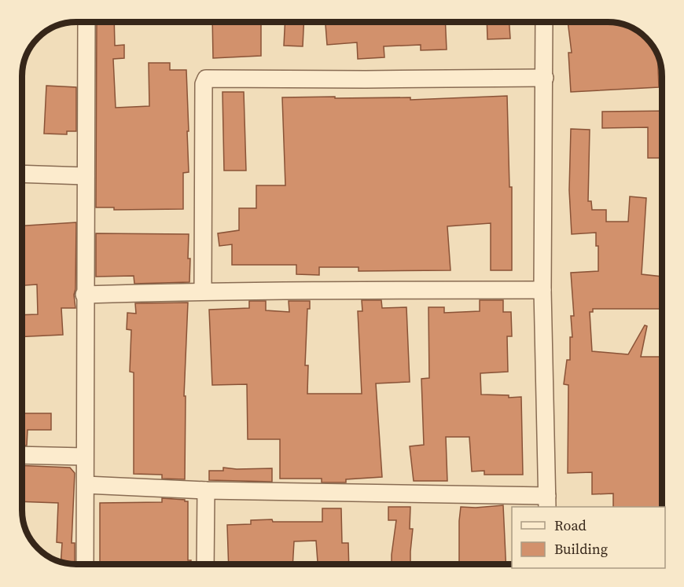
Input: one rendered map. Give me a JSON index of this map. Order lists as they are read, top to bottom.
{
  "legend": ["Road", "Building"]
}
